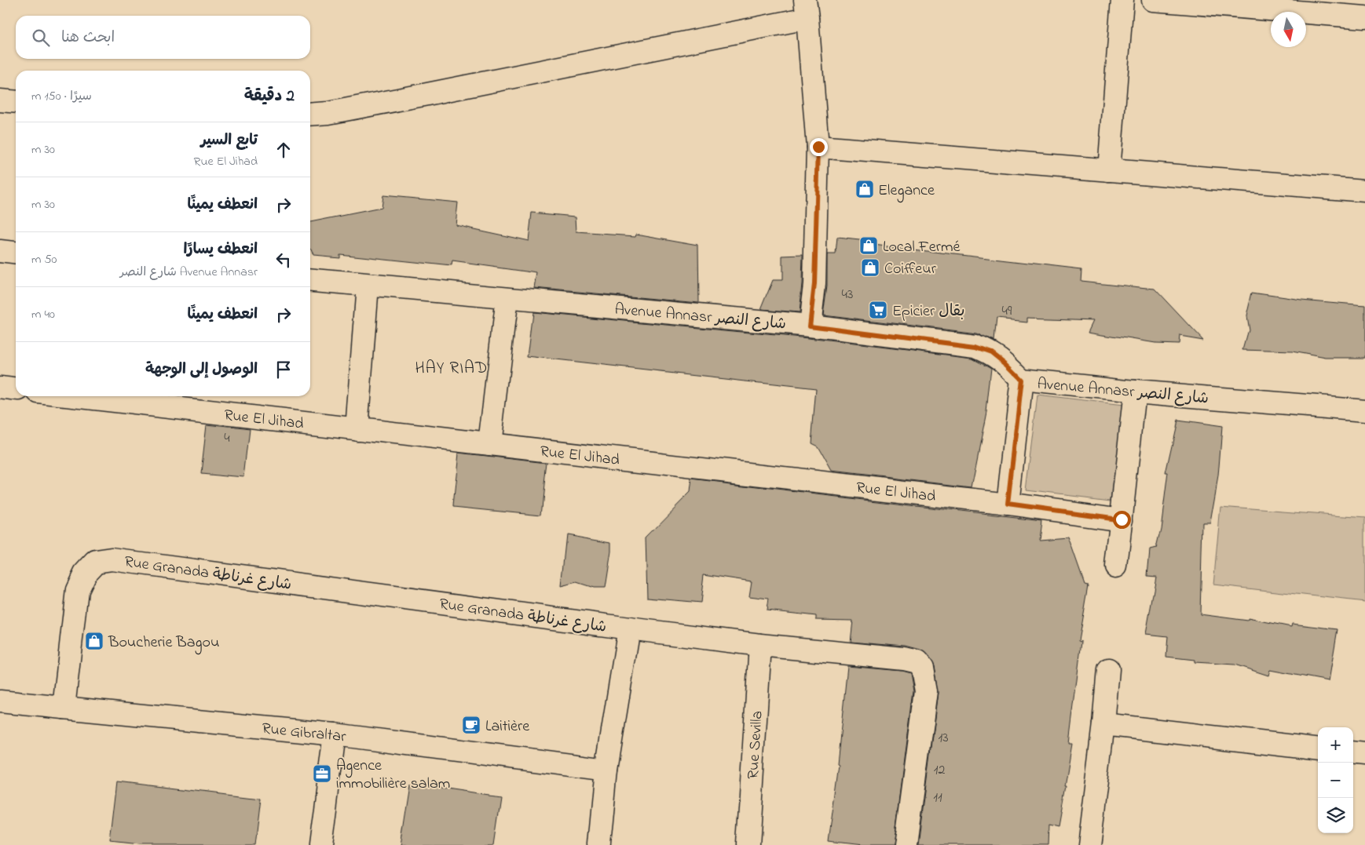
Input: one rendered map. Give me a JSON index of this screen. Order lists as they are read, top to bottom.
{
  "streets": {
    "street": [
      "Avenue Annasr شارع النصر",
      "Rue El Jihad",
      "Rue Granada شارع غرناطة",
      "Rue Gibraltar",
      "Rue Sevilla"
    ]
  },
  "crossings": [
    ["Rue Granada شارع غرناطة", "Rue Gibraltar"],
    ["Rue Granada شارع غرناطة", "Rue Sevilla"]
  ],
  "districts": ["HAY RIAD"],
  "places": {
    "shop": [
      "Elegance",
      "Local Fermé",
      "Coiffeur",
      "Boucherie Bagou"
    ],
    "supermarket": ["Epicier بقال"],
    "cafe": ["Laitière"],
    "office": ["Agence immobilière salam"]
  },
  "house_numbers": [
    "43",
    "49",
    "4",
    "13",
    "12",
    "11"
  ],
  "north": "bottom",
  "page": {
    "search": "ابحث هنا",
    "heading": ["2 دقيقة", "سيرًا · 150 m"],
    "list": [
      ["تابع السير", "Rue El Jihad", "30 m"],
      ["انعطف يمينًا", "30 m"],
      ["انعطف يسارًا", "Avenue Annasr شارع النصر", "50 m"],
      ["انعطف يمينًا", "40 m"],
      "الوصول إلى الوجهة"
    ],
    "map_buttons": ["+", "−"]
  }
}
